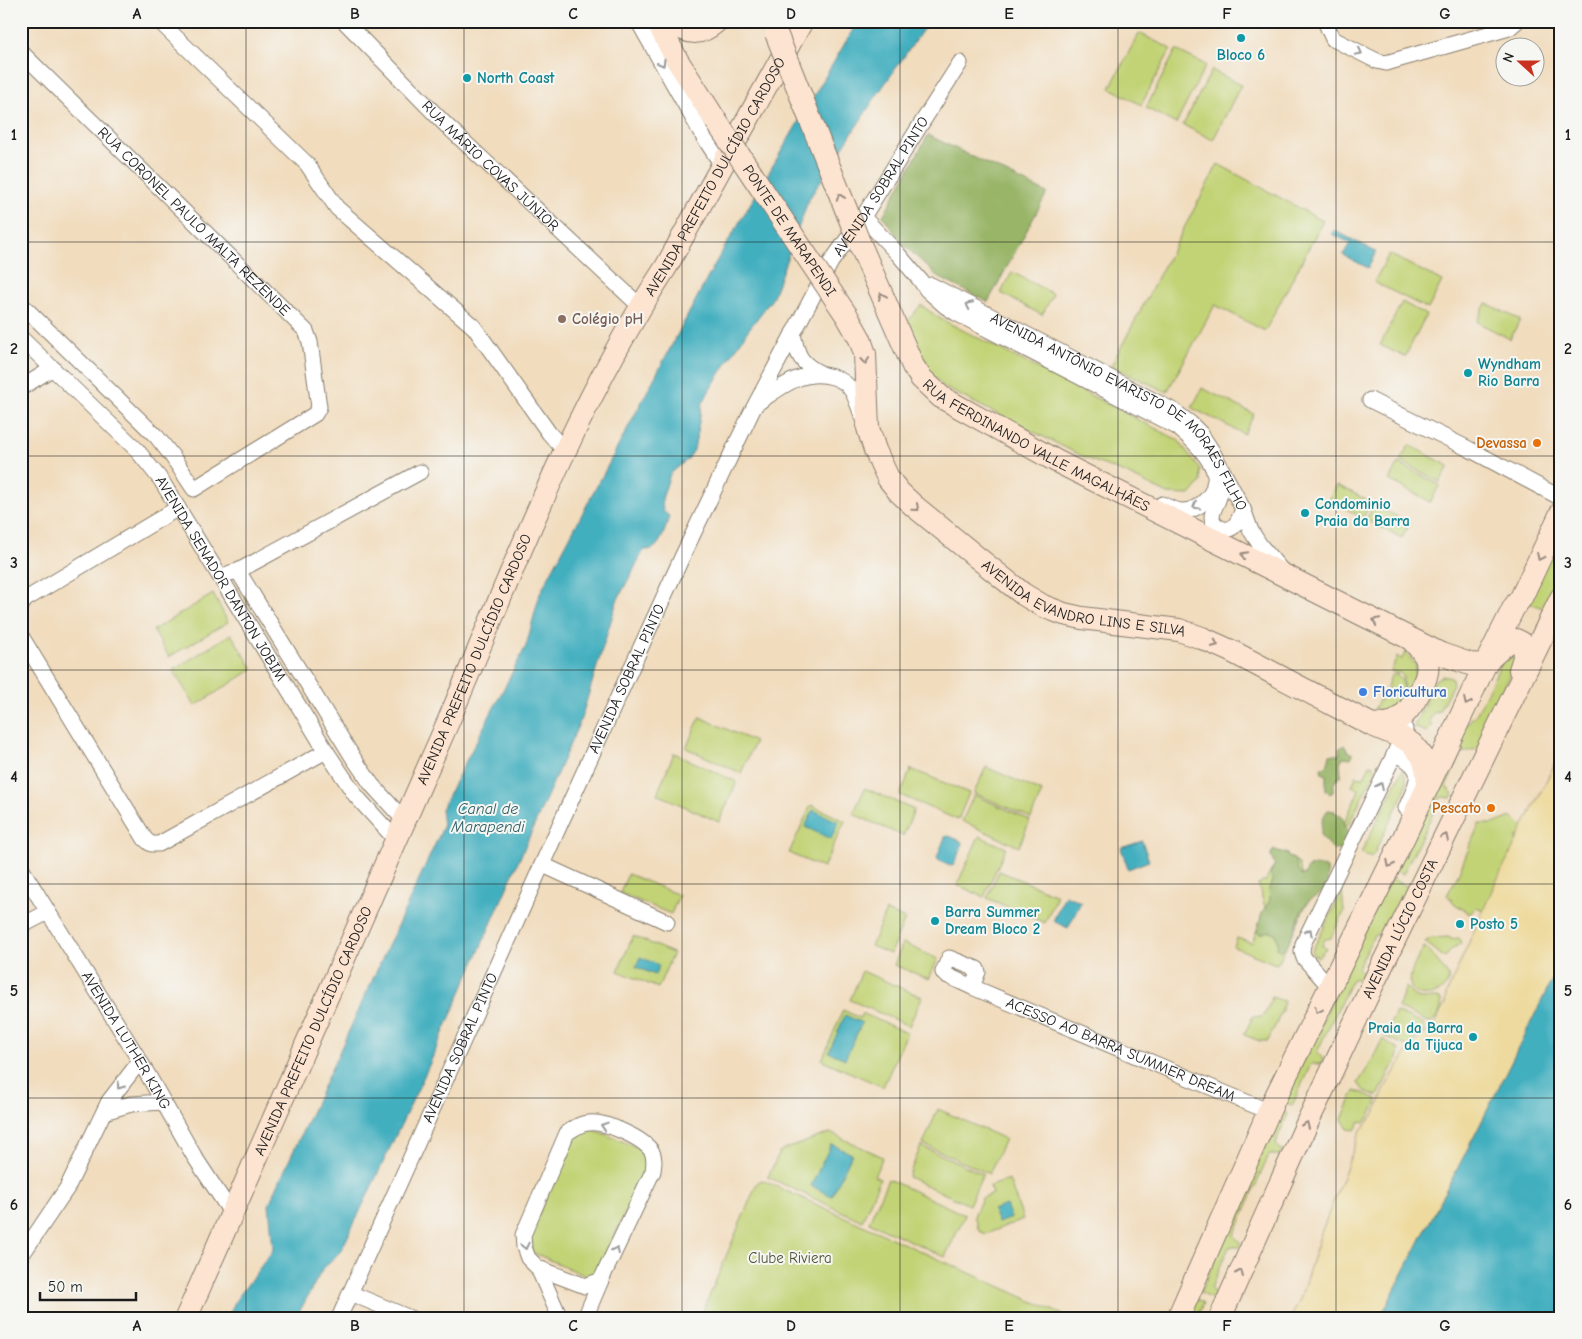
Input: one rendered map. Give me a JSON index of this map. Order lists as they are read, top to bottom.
{
  "streets": {
    "street": [
      "RUA MÁRIO COVAS JÚNIOR",
      "AVENIDA PREFEITO DULCÍDIO CARDOSO",
      "AVENIDA SOBRAL PINTO",
      "RUA CORONEL PAULO MALTA REZENDE",
      "PONTE DE MARAPENDI",
      "AVENIDA ANTÔNIO EVARISTO DE MORAES FILHO",
      "RUA FERDINANDO VALLE MAGALHÃES",
      "AVENIDA SENADOR DANTON JOBIM",
      "AVENIDA EVANDRO LINS E SILVA",
      "AVENIDA LÚCIO COSTA",
      "AVENIDA LUTHER KING",
      "ACESSO AO BARRA SUMMER DREAM"
    ]
  },
  "crossings": [
    ["RUA MÁRIO COVAS JÚNIOR", "AVENIDA PREFEITO DULCÍDIO CARDOSO"],
    ["AVENIDA PREFEITO DULCÍDIO CARDOSO", "RUA FERDINANDO VALLE MAGALHÃES"],
    ["AVENIDA PREFEITO DULCÍDIO CARDOSO", "AVENIDA SENADOR DANTON JOBIM"],
    ["AVENIDA PREFEITO DULCÍDIO CARDOSO", "AVENIDA LUTHER KING"],
    ["AVENIDA SOBRAL PINTO", "AVENIDA ANTÔNIO EVARISTO DE MORAES FILHO"],
    ["RUA CORONEL PAULO MALTA REZENDE", "AVENIDA SENADOR DANTON JOBIM"],
    ["PONTE DE MARAPENDI", "AVENIDA EVANDRO LINS E SILVA"],
    ["AVENIDA ANTÔNIO EVARISTO DE MORAES FILHO", "RUA FERDINANDO VALLE MAGALHÃES"]
  ],
  "one_way": ["AVENIDA EVANDRO LINS E SILVA"],
  "water": ["Canal de Marapendi"],
  "parks": ["Clube Riviera"],
  "places": [
    "Bloco 6",
    "North Coast",
    "Colégio pH",
    "Wyndham Rio Barra",
    "Devassa",
    "Condominio Praia da Barra",
    "Floricultura",
    "Pescato",
    "Barra Summer Dream Bloco 2",
    "Posto 5",
    "Praia da Barra da Tijuca"
  ],
  "scale_bar": "50 m",
  "north": "left",
  "grid": {
    "columns": [
      "A",
      "B",
      "C",
      "D",
      "E",
      "F",
      "G"
    ],
    "rows": [
      "1",
      "2",
      "3",
      "4",
      "5",
      "6"
    ]
  }
}
